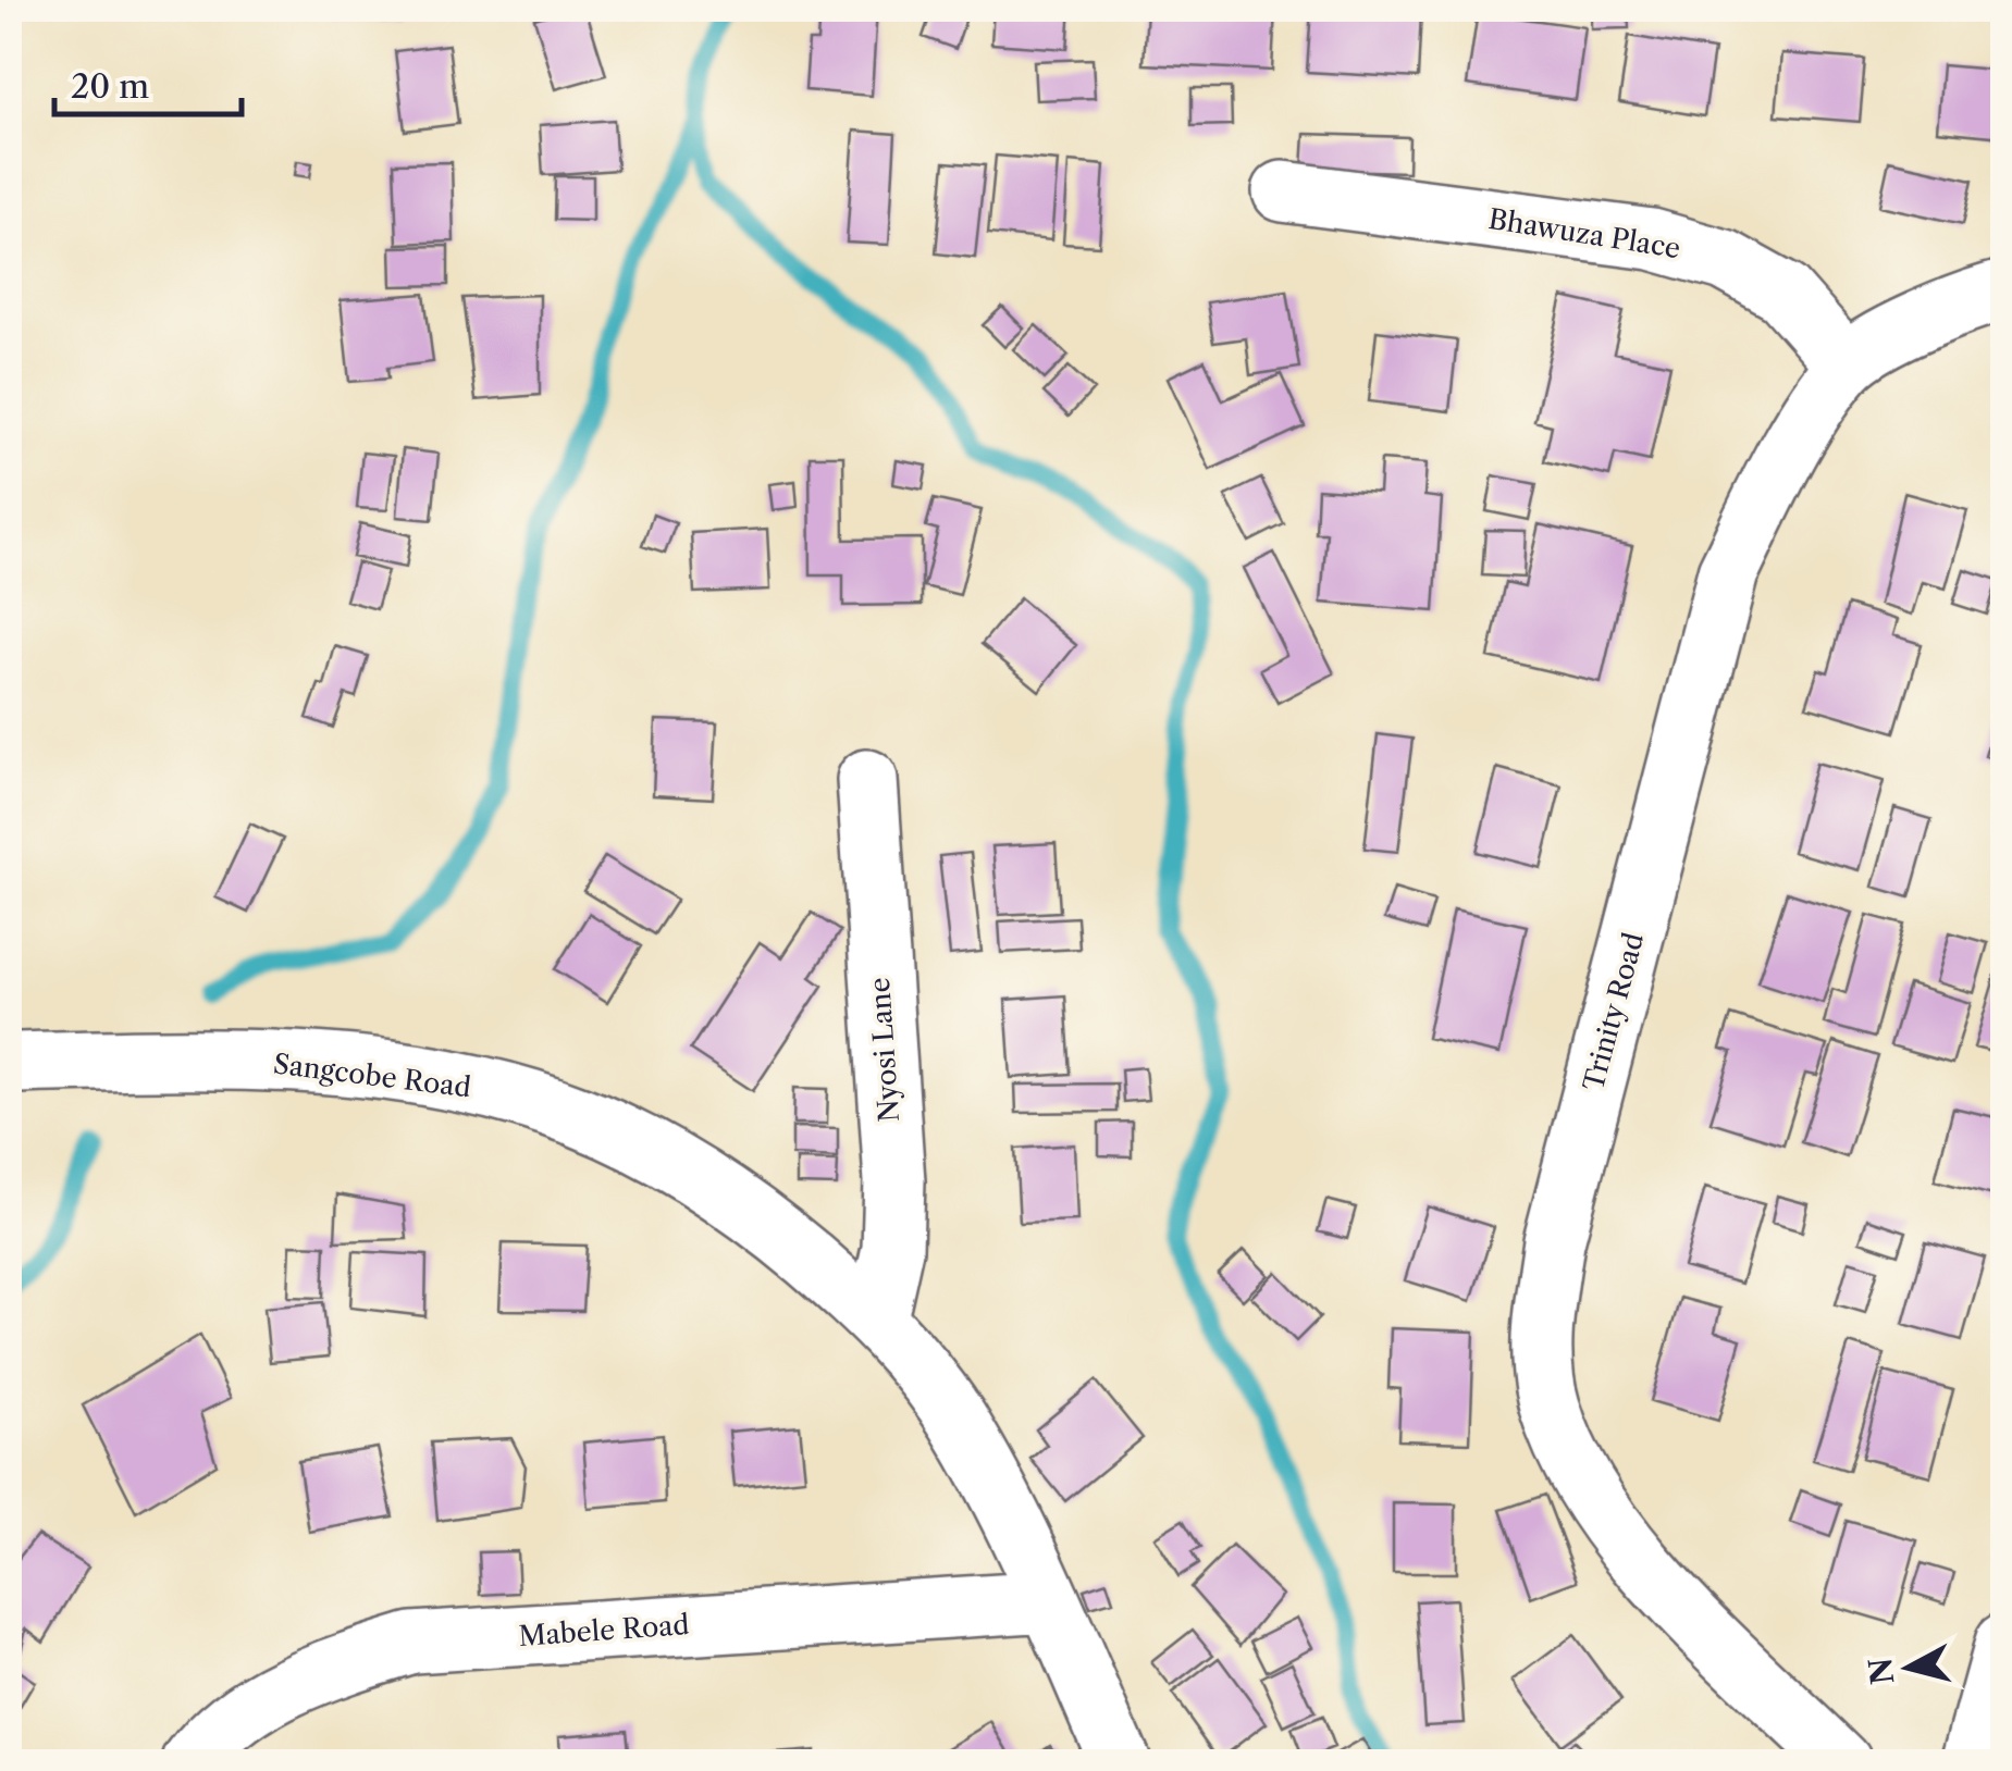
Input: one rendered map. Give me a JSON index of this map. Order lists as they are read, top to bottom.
{
  "streets": {
    "street": [
      "Bhawuza Place",
      "Trinity Road",
      "Nyosi Lane",
      "Sangcobe Road",
      "Mabele Road"
    ]
  },
  "crossings": [
    ["Bhawuza Place", "Trinity Road"],
    ["Nyosi Lane", "Sangcobe Road"],
    ["Sangcobe Road", "Mabele Road"]
  ],
  "scale_bar": "20 m",
  "north": "left"
}
